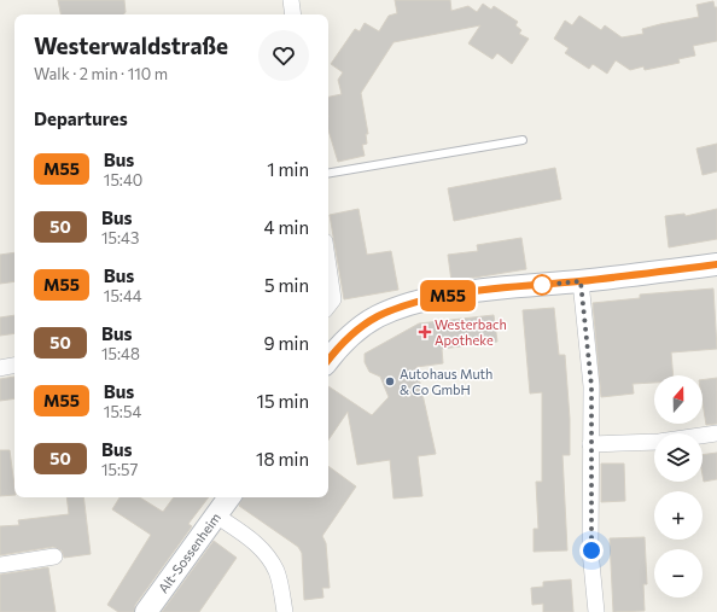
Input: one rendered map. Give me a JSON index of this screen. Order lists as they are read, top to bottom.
{
  "streets": {
    "main road": ["Alt-Sossenheim"]
  },
  "places": {
    "health": ["Westerbach Apotheke"],
    "other": ["Autohaus Muth & Co GmbH"]
  },
  "lines": ["bus line M55"],
  "north": "top",
  "page": {
    "on_map": "M55",
    "heading": [
      ["Westerwaldstraße", "Walk · 2 min · 110 m"],
      "Departures"
    ],
    "list": [
      {
        "mark": "M55",
        "name": "Bus",
        "note": "15:40",
        "value": "1 min"
      },
      {
        "mark": "50",
        "name": "Bus",
        "note": "15:43",
        "value": "4 min"
      },
      {
        "mark": "M55",
        "name": "Bus",
        "note": "15:44",
        "value": "5 min"
      },
      {
        "mark": "50",
        "name": "Bus",
        "note": "15:48",
        "value": "9 min"
      },
      {
        "mark": "M55",
        "name": "Bus",
        "note": "15:54",
        "value": "15 min"
      },
      {
        "mark": "50",
        "name": "Bus",
        "note": "15:57",
        "value": "18 min"
      }
    ],
    "map_buttons": ["+", "−"]
  }
}
